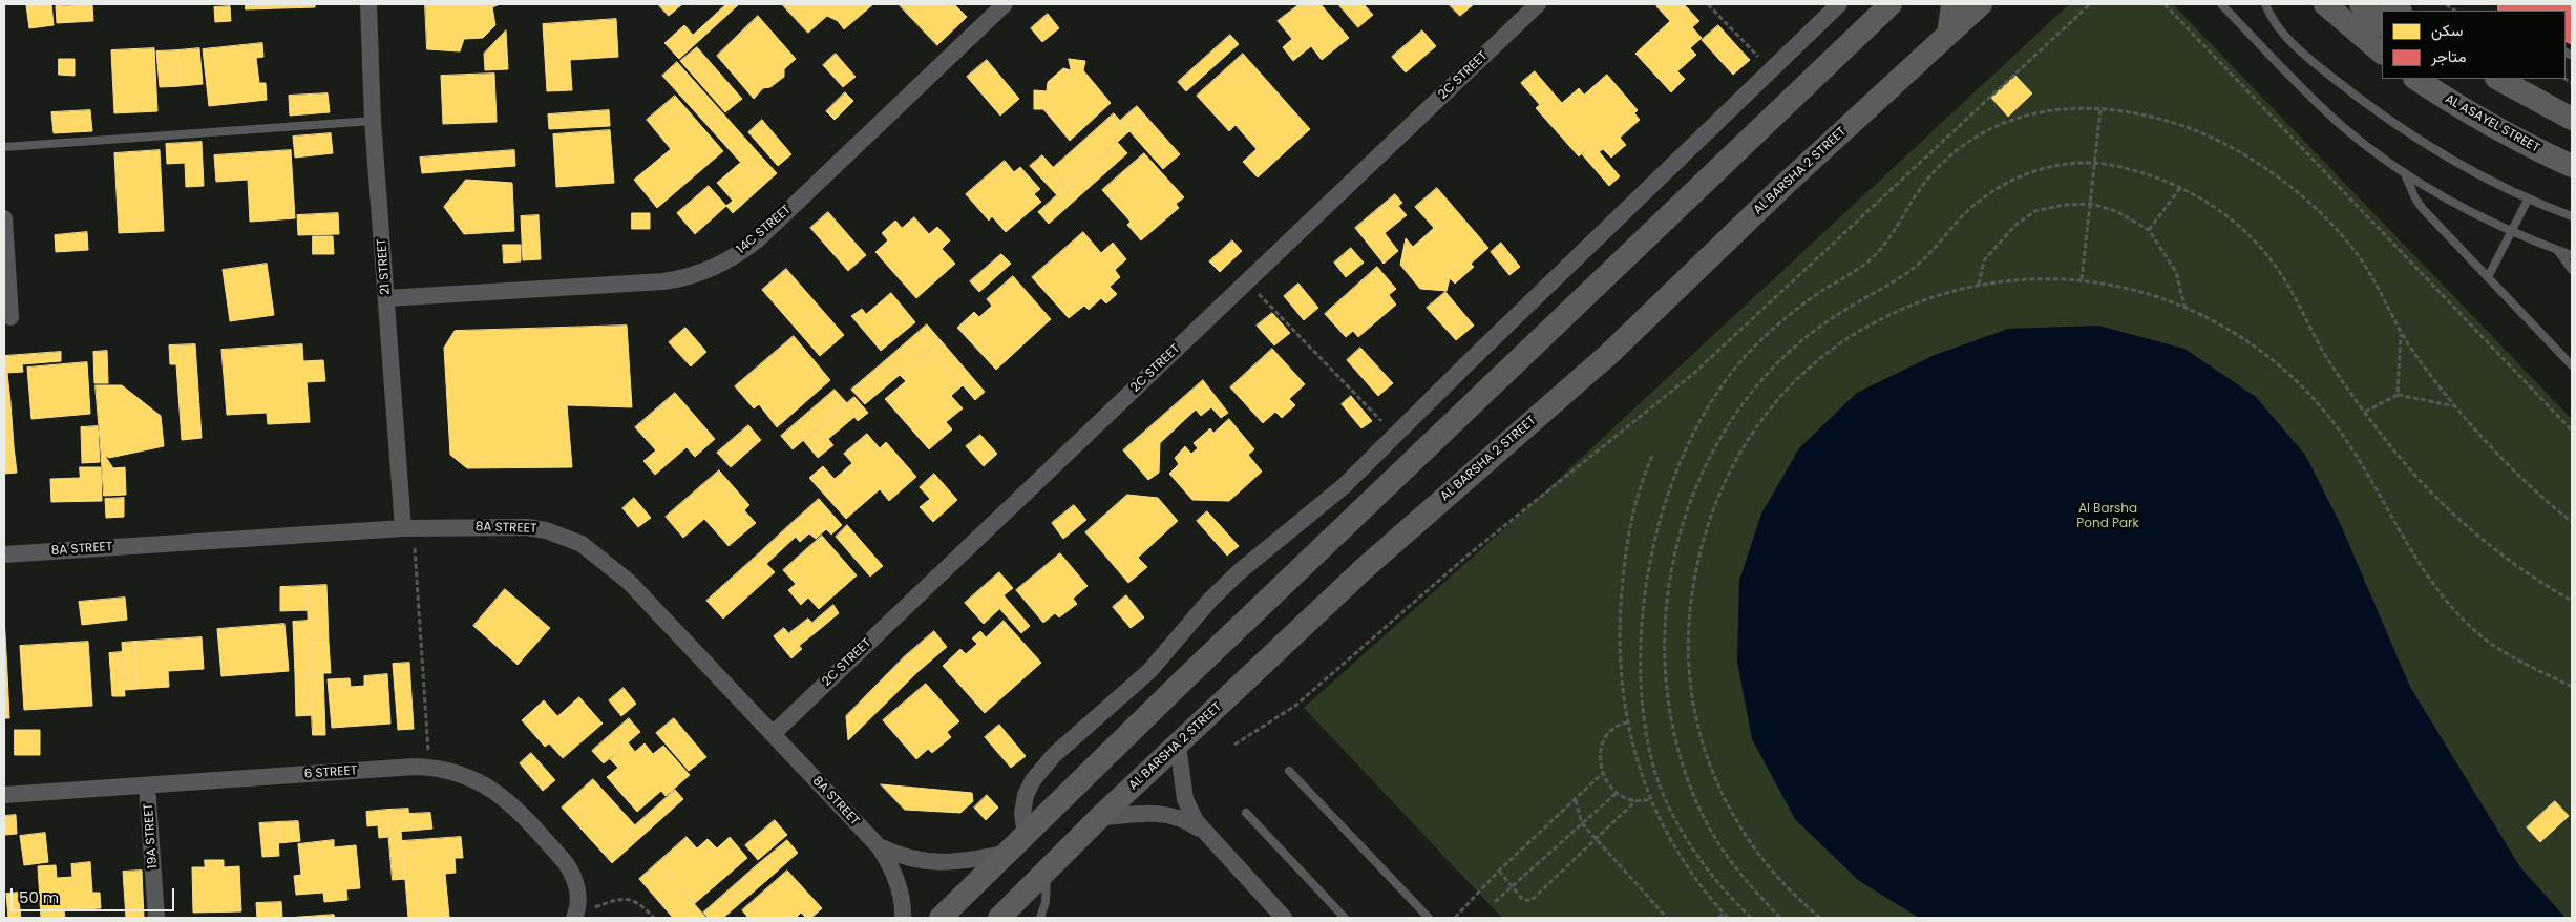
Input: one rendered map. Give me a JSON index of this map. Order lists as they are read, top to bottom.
{
  "streets": {
    "street": [
      "2C STREET",
      "AL ASAYEL STREET",
      "AL BARSHA 2 STREET",
      "14C STREET",
      "21 STREET",
      "8A STREET",
      "6 STREET",
      "19A STREET"
    ]
  },
  "crossings": [
    ["2C STREET", "8A STREET"],
    ["14C STREET", "21 STREET"],
    ["21 STREET", "8A STREET"],
    ["6 STREET", "19A STREET"]
  ],
  "parks": ["Al Barsha Pond Park"],
  "legend": ["سكن", "متاجر"],
  "scale_bar": "50 m"
}
